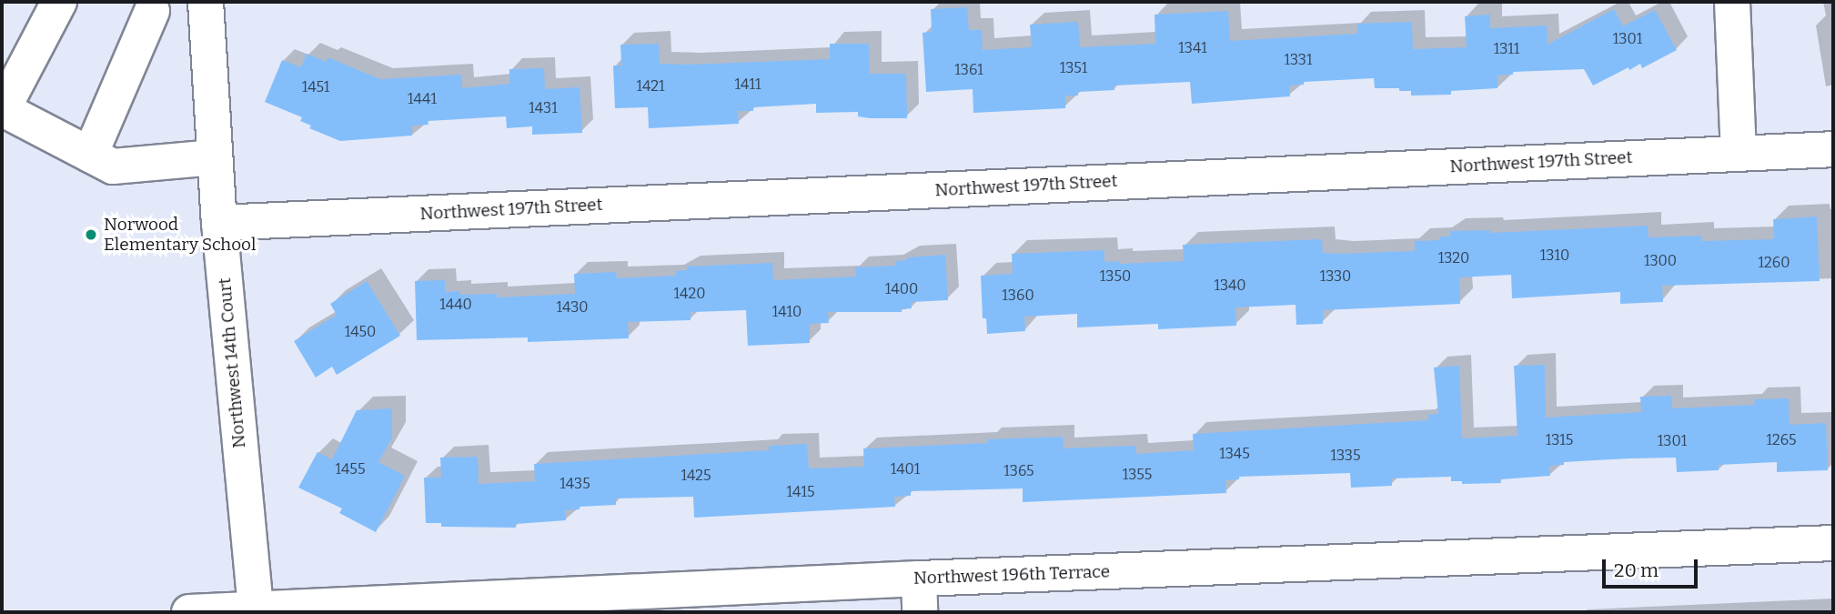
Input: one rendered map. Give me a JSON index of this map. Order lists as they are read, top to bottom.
{
  "streets": {
    "street": ["Northwest 197th Street", "Northwest 14th Court", "Northwest 196th Terrace"]
  },
  "crossings": [
    ["Northwest 197th Street", "Northwest 14th Court"],
    ["Northwest 14th Court", "Northwest 196th Terrace"]
  ],
  "places": ["Norwood Elementary School"],
  "house_numbers": [
    "1301",
    "1341",
    "1311",
    "1331",
    "1351",
    "1361",
    "1411",
    "1421",
    "1451",
    "1441",
    "1431",
    "1310",
    "1320",
    "1300",
    "1260",
    "1350",
    "1330",
    "1340",
    "1400",
    "1420",
    "1360",
    "1440",
    "1430",
    "1410",
    "1450",
    "1315",
    "1265",
    "1301",
    "1345",
    "1335",
    "1455",
    "1401",
    "1365",
    "1355",
    "1425",
    "1435",
    "1415"
  ],
  "scale_bar": "20 m"
}
